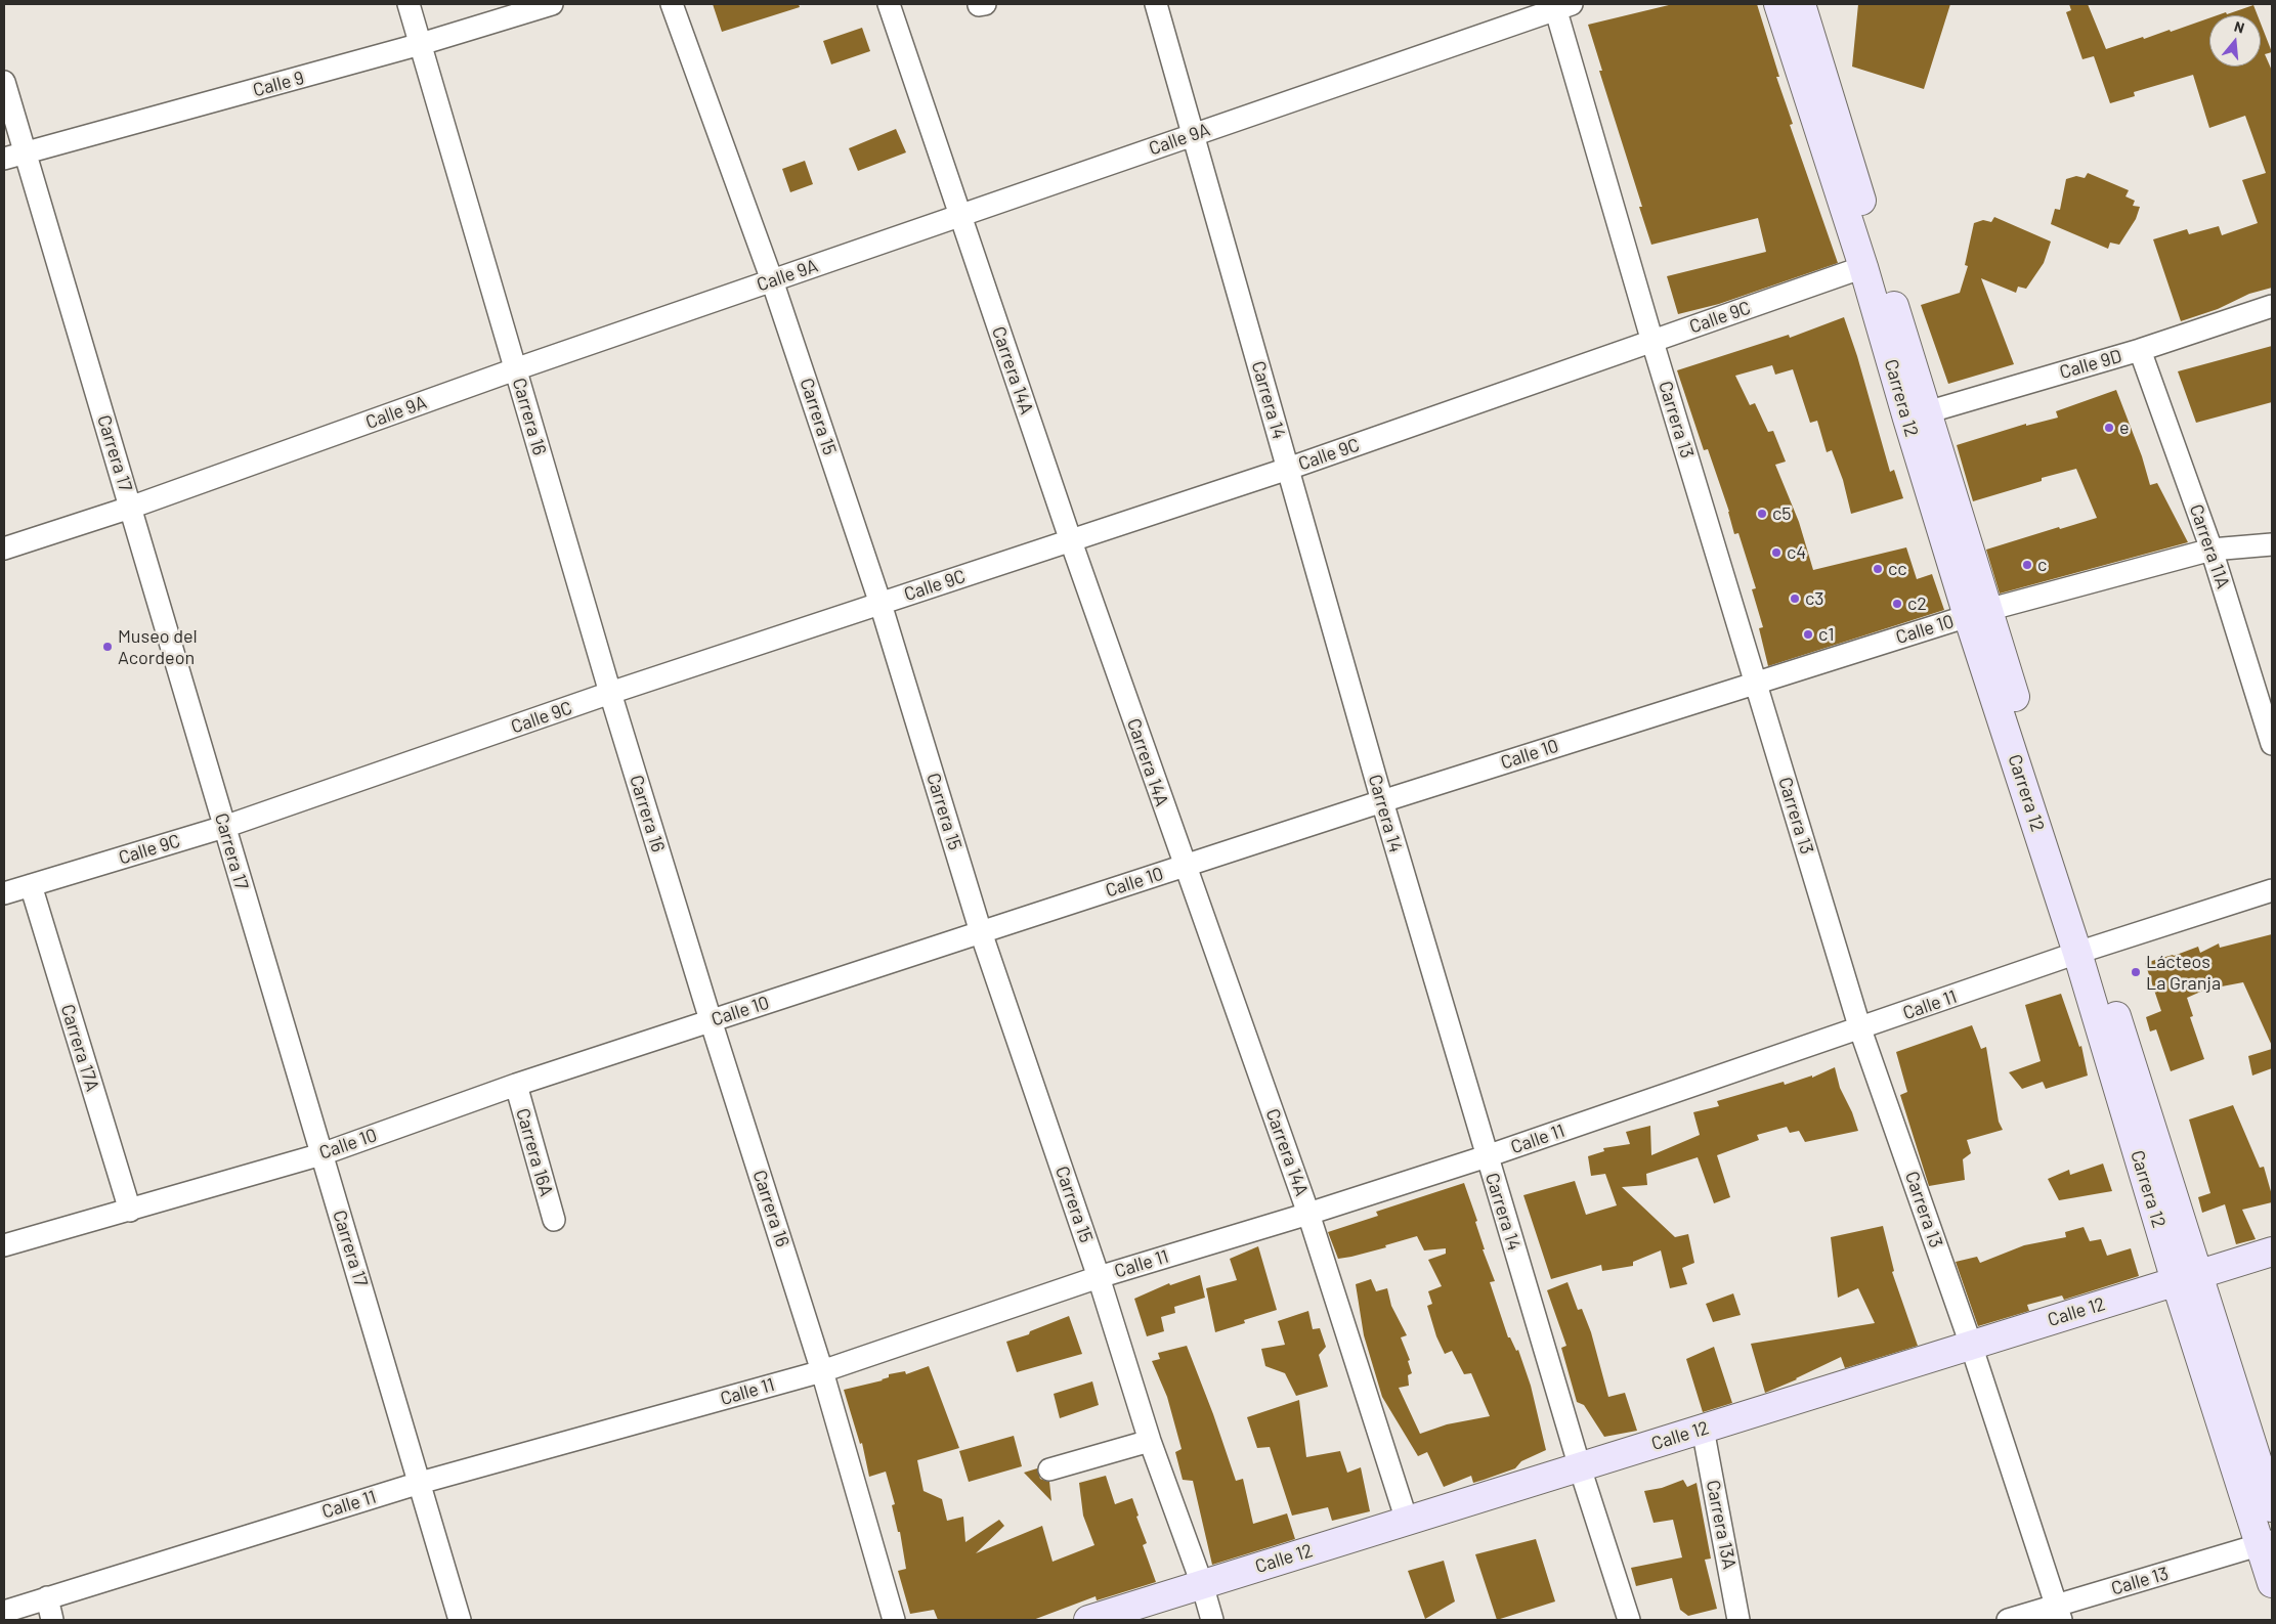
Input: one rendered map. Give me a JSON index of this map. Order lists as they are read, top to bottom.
{
  "streets": {
    "street": [
      "Calle 9",
      "Calle 9A",
      "Calle 9C",
      "Calle 9D",
      "Carrera 14A",
      "Carrera 12",
      "Carrera 14",
      "Carrera 16",
      "Carrera 15",
      "Carrera 13",
      "Carrera 17",
      "Carrera 11A",
      "Calle 10",
      "Calle 11",
      "Carrera 17A",
      "Carrera 16A",
      "Calle 12",
      "Carrera 13A",
      "Calle 13"
    ]
  },
  "crossings": [
    ["Calle 9", "Carrera 16"],
    ["Calle 9", "Carrera 17"],
    ["Calle 9A", "Carrera 14A"],
    ["Calle 9A", "Carrera 14"],
    ["Calle 9A", "Carrera 16"],
    ["Calle 9A", "Carrera 15"],
    ["Calle 9A", "Carrera 13"],
    ["Calle 9A", "Carrera 17"],
    ["Calle 9C", "Carrera 14A"],
    ["Calle 9C", "Carrera 12"],
    ["Calle 9C", "Carrera 14"],
    ["Calle 9C", "Carrera 16"],
    ["Calle 9C", "Carrera 15"],
    ["Calle 9C", "Carrera 13"],
    ["Calle 9C", "Carrera 17"],
    ["Calle 9C", "Carrera 17A"],
    ["Calle 9D", "Carrera 12"],
    ["Calle 9D", "Carrera 11A"],
    ["Carrera 14A", "Calle 10"],
    ["Carrera 14A", "Calle 11"],
    ["Carrera 14A", "Calle 12"],
    ["Carrera 12", "Calle 10"],
    ["Carrera 12", "Calle 11"],
    ["Carrera 12", "Calle 12"],
    ["Carrera 12", "Calle 13"],
    ["Carrera 14", "Calle 10"],
    ["Carrera 14", "Calle 11"],
    ["Carrera 14", "Calle 12"],
    ["Carrera 16", "Calle 10"],
    ["Carrera 16", "Calle 11"],
    ["Carrera 15", "Calle 10"],
    ["Carrera 15", "Calle 11"],
    ["Carrera 15", "Calle 12"],
    ["Carrera 13", "Calle 10"],
    ["Carrera 13", "Calle 11"],
    ["Carrera 13", "Calle 12"],
    ["Carrera 13", "Calle 13"],
    ["Carrera 17", "Calle 10"],
    ["Carrera 17", "Calle 11"],
    ["Carrera 11A", "Calle 10"],
    ["Calle 10", "Carrera 17A"],
    ["Calle 10", "Carrera 16A"],
    ["Calle 12", "Carrera 13A"]
  ],
  "places": [
    "e",
    "c5",
    "c4",
    "c",
    "cc",
    "c3",
    "c2",
    "c1",
    "Museo del Acordeon",
    "Lácteos La Granja"
  ],
  "north": "top"
}
